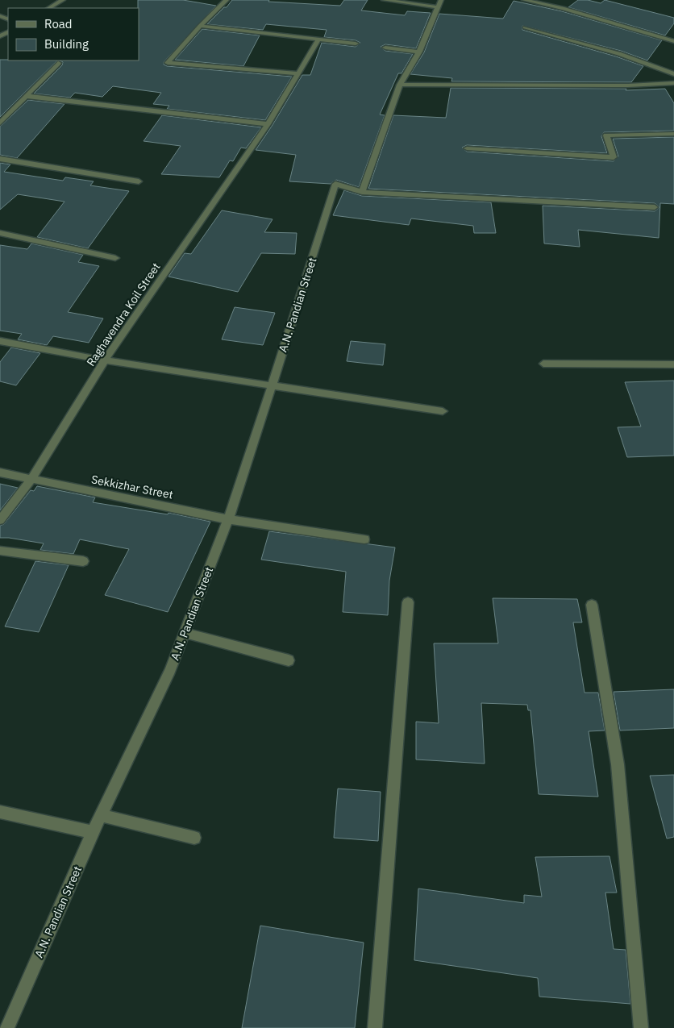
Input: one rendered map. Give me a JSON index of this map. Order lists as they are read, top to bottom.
{
  "streets": {
    "street": ["A.N. Pandian Street", "Raghavendra Koil Street", "Sekkizhar Street"]
  },
  "crossings": [
    ["A.N. Pandian Street", "Sekkizhar Street"],
    ["Raghavendra Koil Street", "Sekkizhar Street"]
  ],
  "legend": ["Road", "Building"]
}
